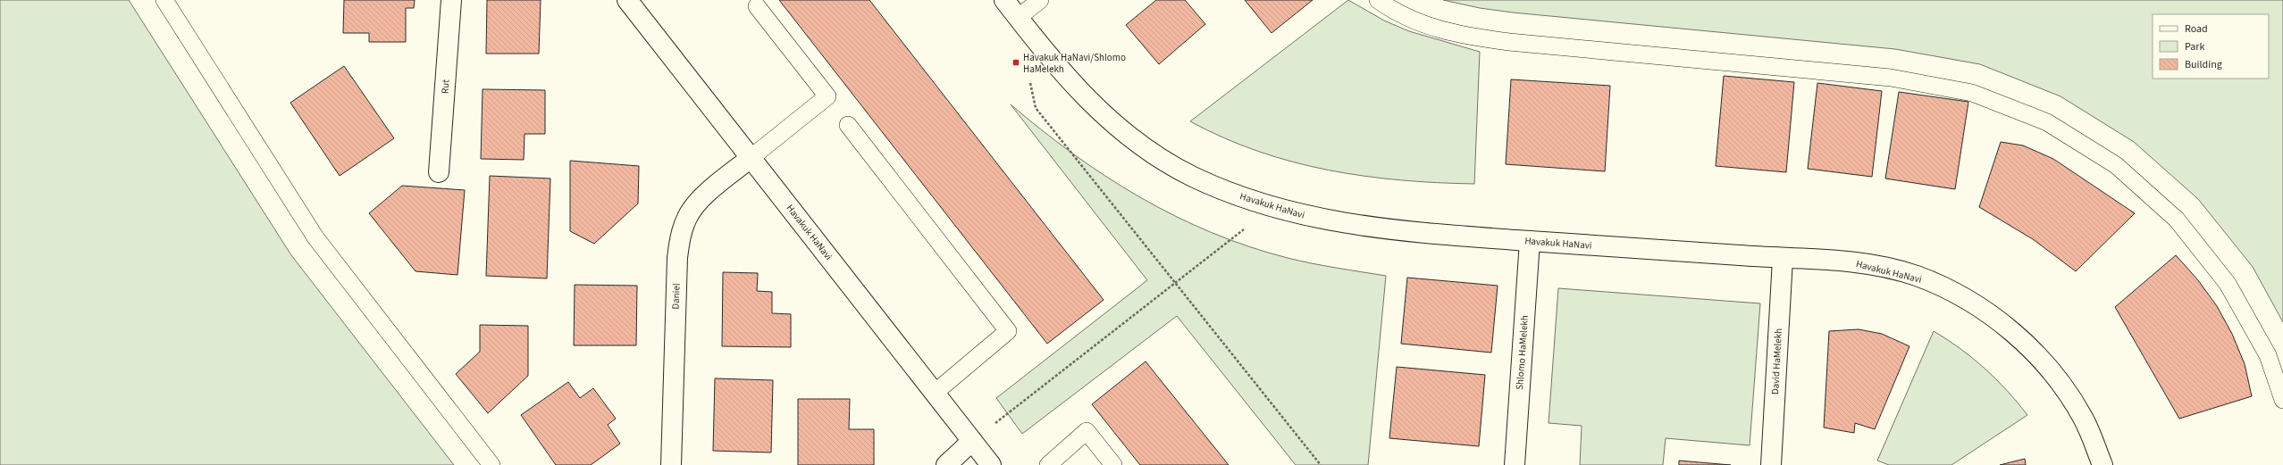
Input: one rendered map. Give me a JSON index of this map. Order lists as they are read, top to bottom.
{
  "streets": {
    "street": [
      "Rut",
      "Havakuk HaNavi",
      "Daniel",
      "Shlomo HaMelekh",
      "David HaMelekh"
    ]
  },
  "crossings": [
    ["Havakuk HaNavi", "Daniel"],
    ["Havakuk HaNavi", "Shlomo HaMelekh"],
    ["Havakuk HaNavi", "David HaMelekh"]
  ],
  "places": {
    "transit": ["Havakuk HaNavi/Shlomo HaMelekh"]
  },
  "legend": ["Road", "Park", "Building"]
}
